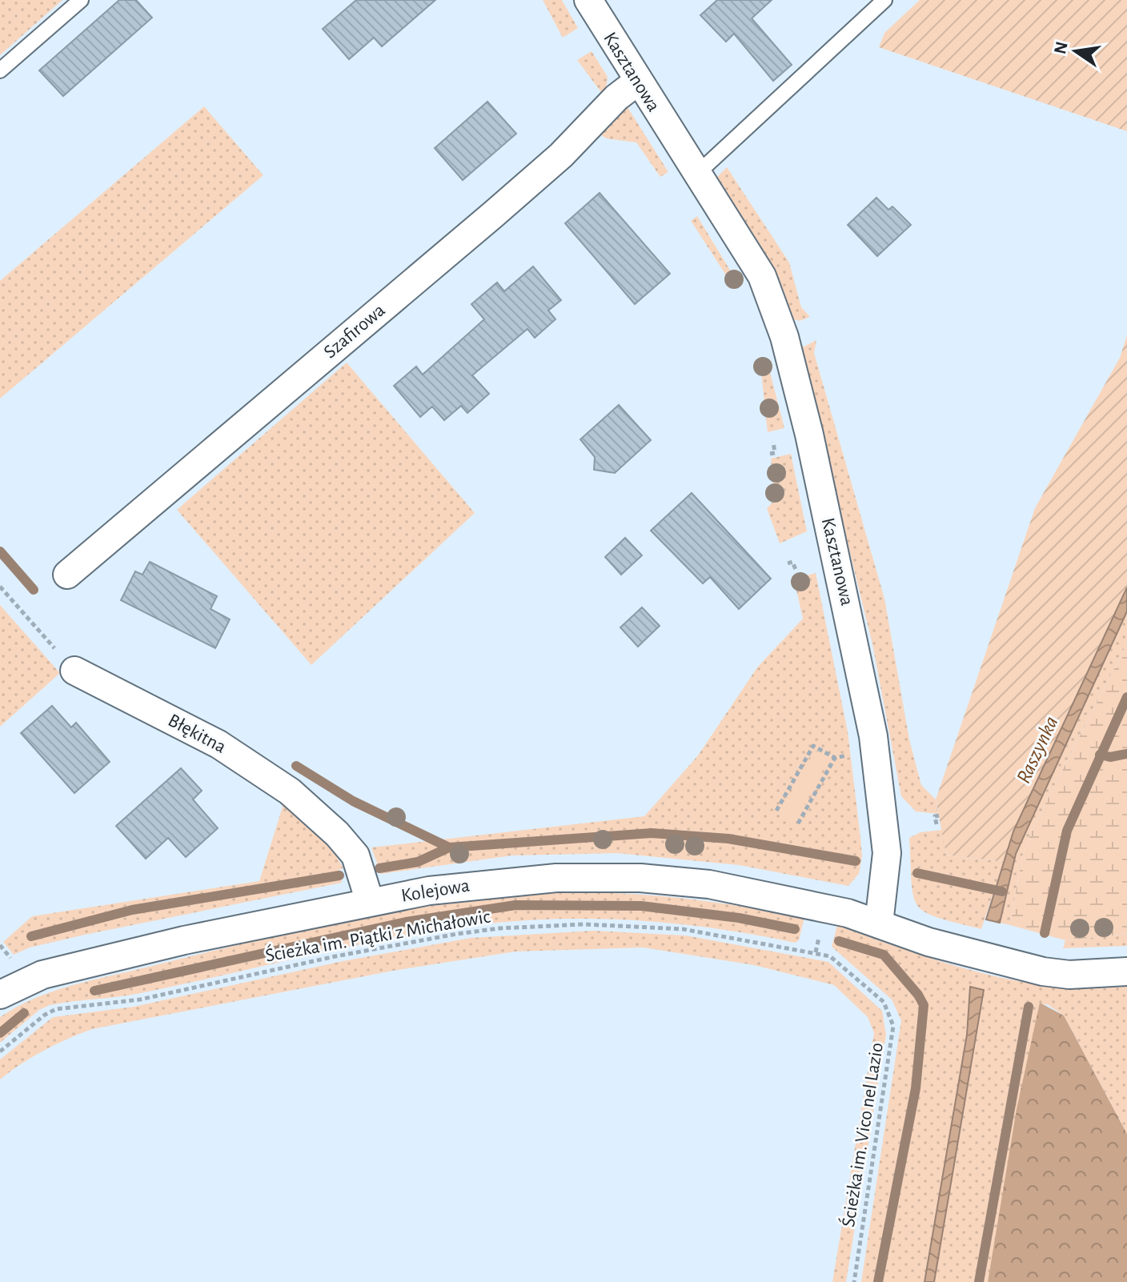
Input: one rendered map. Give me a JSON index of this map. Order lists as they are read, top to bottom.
{
  "streets": {
    "street": [
      "Kasztanowa",
      "Szafirowa",
      "Błękitna",
      "Kolejowa"
    ],
    "path": ["Ścieżka im. Piątki z Michałowic", "Ścieżka im. Vico nel Lazio"]
  },
  "crossings": [
    ["Kasztanowa", "Szafirowa"],
    ["Kasztanowa", "Kolejowa"],
    ["Błękitna", "Kolejowa"],
    ["Ścieżka im. Piątki z Michałowic", "Ścieżka im. Vico nel Lazio"]
  ],
  "water": ["Raszynka"],
  "north": "left"
}
